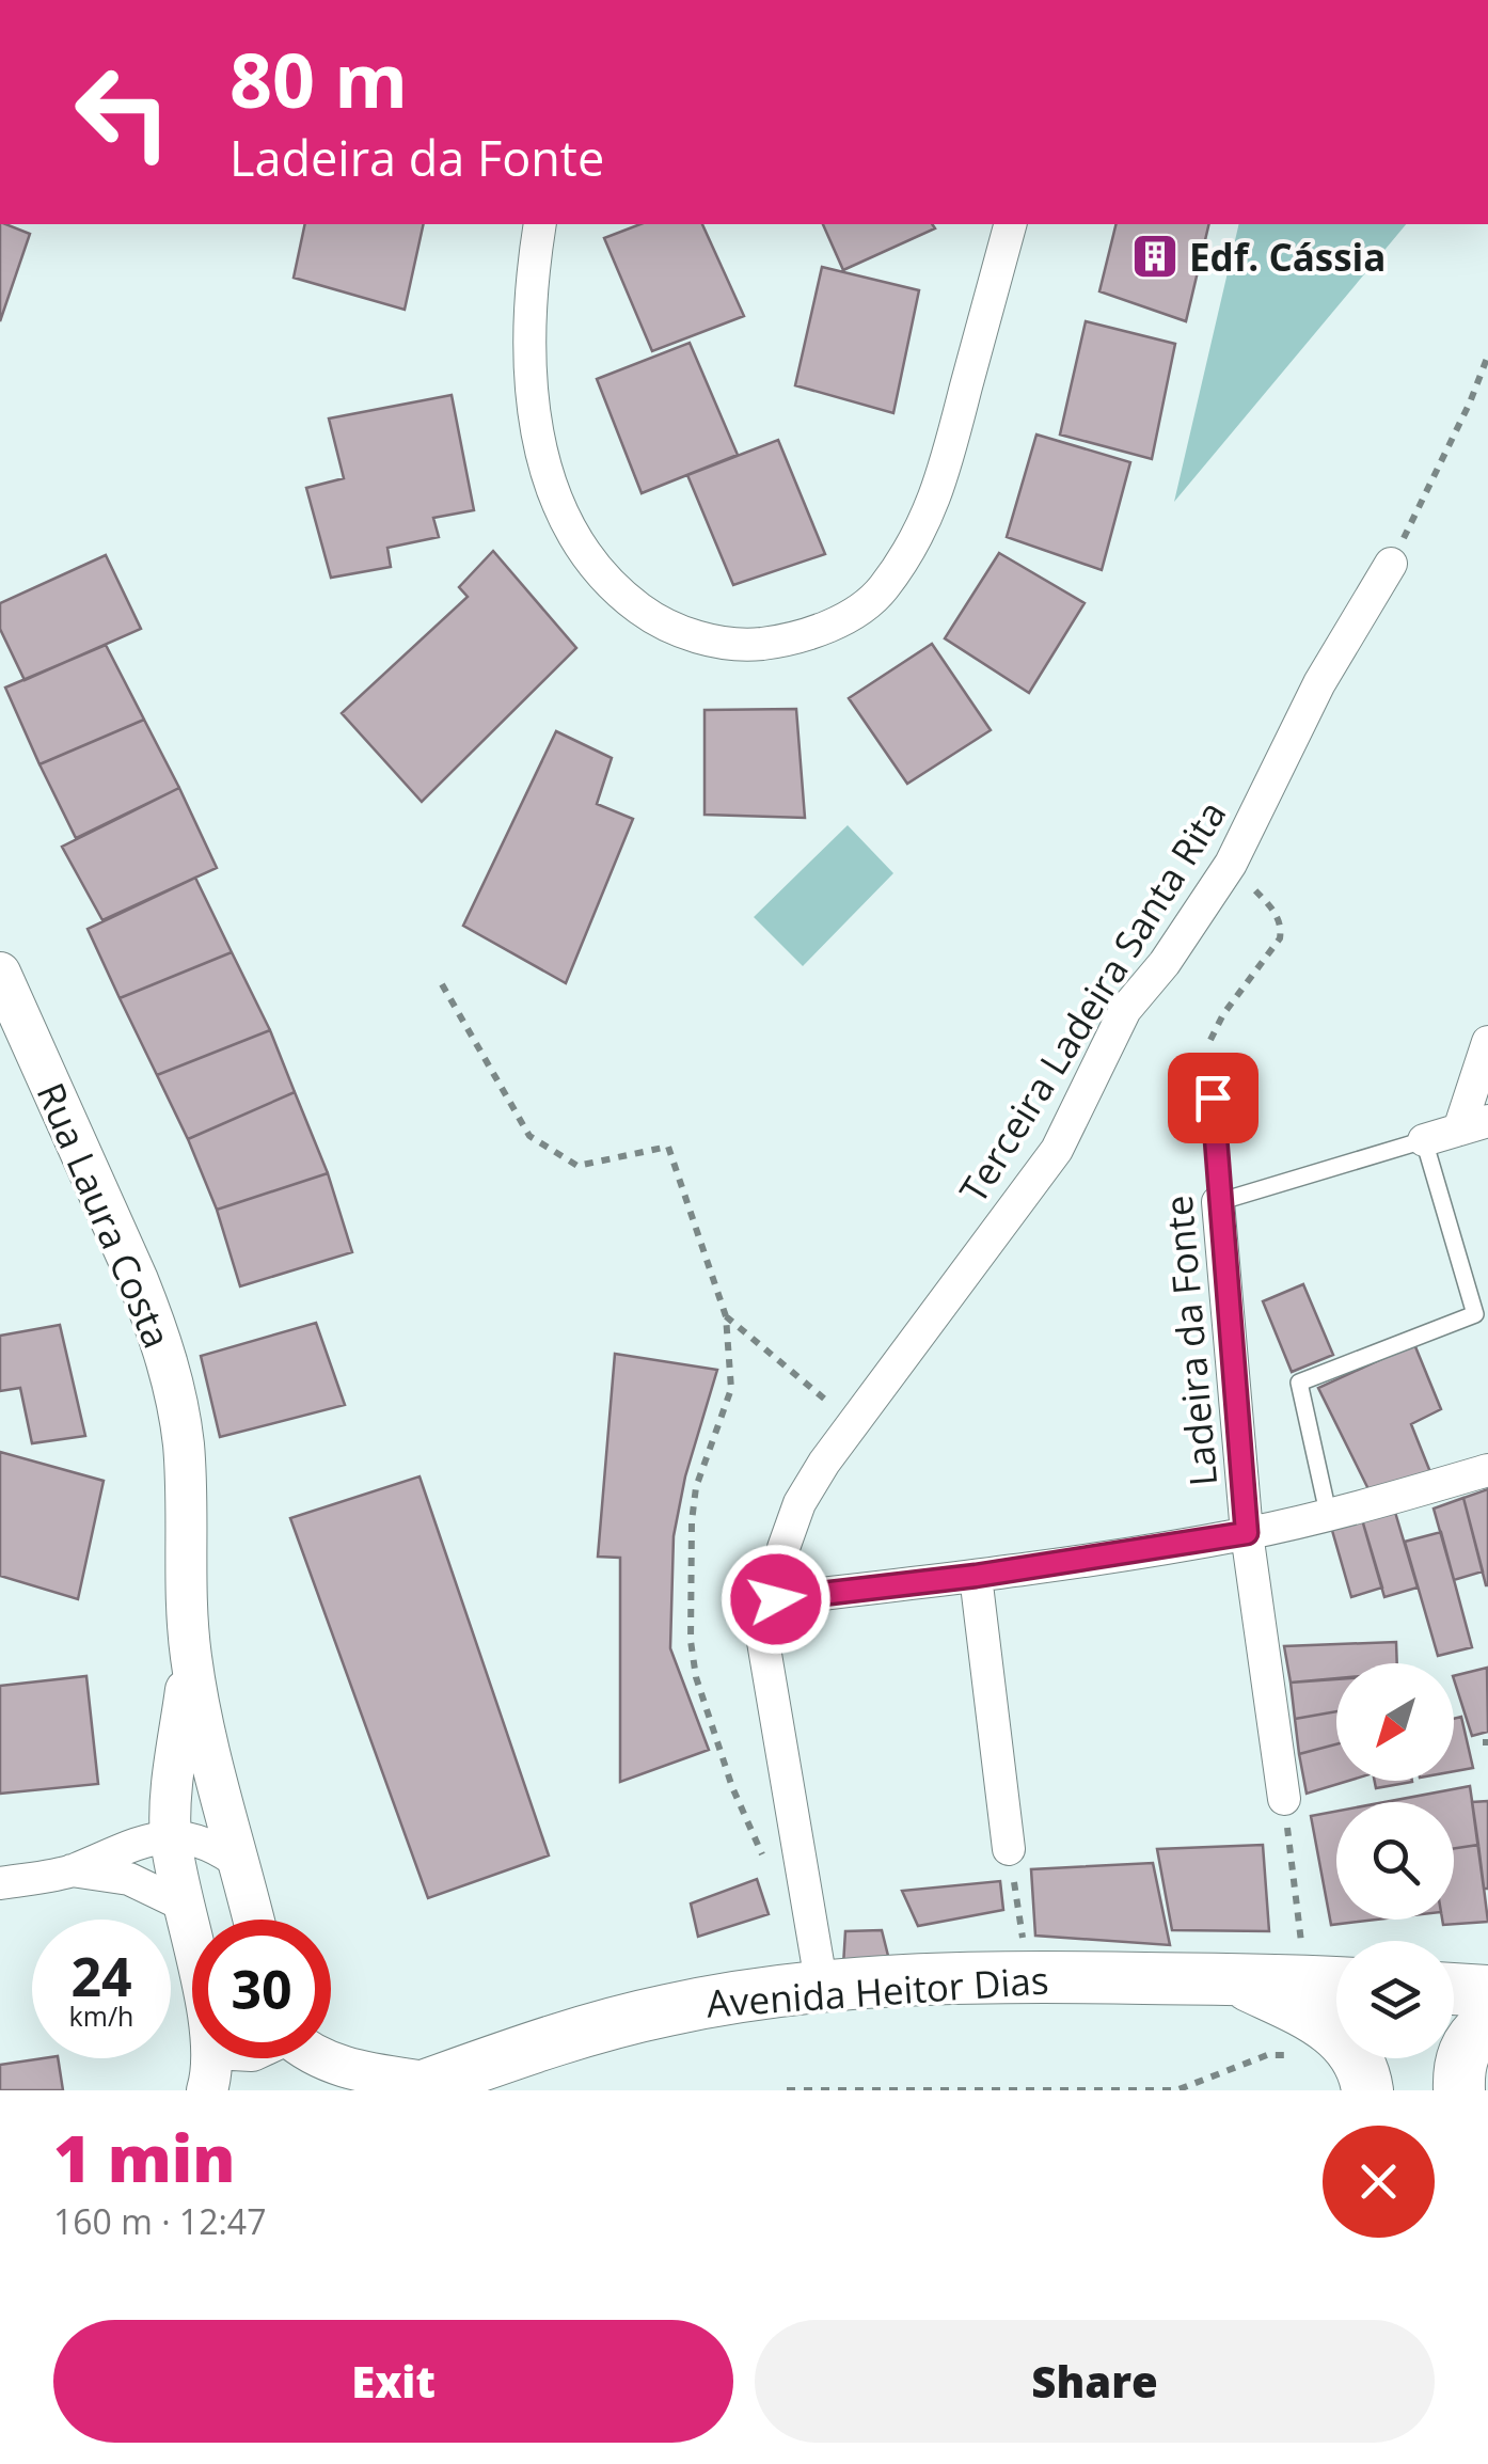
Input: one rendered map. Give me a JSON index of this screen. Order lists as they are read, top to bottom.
{
  "streets": {
    "main road": ["Avenida Heitor Dias"],
    "street": ["Terceira Ladeira Santa Rita", "Rua Laura Costa", "Ladeira da Fonte"]
  },
  "crossings": [
    ["Terceira Ladeira Santa Rita", "Avenida Heitor Dias"]
  ],
  "places": {
    "building": ["Edf. Cássia"]
  },
  "north": "bottom left",
  "page": {
    "turn": ["80 m", "Ladeira da Fonte"],
    "speed": "24 km/h",
    "limit": "30",
    "heading": ["1 min", "160 m · 12:47"],
    "buttons": ["Exit", "Share"]
  }
}
